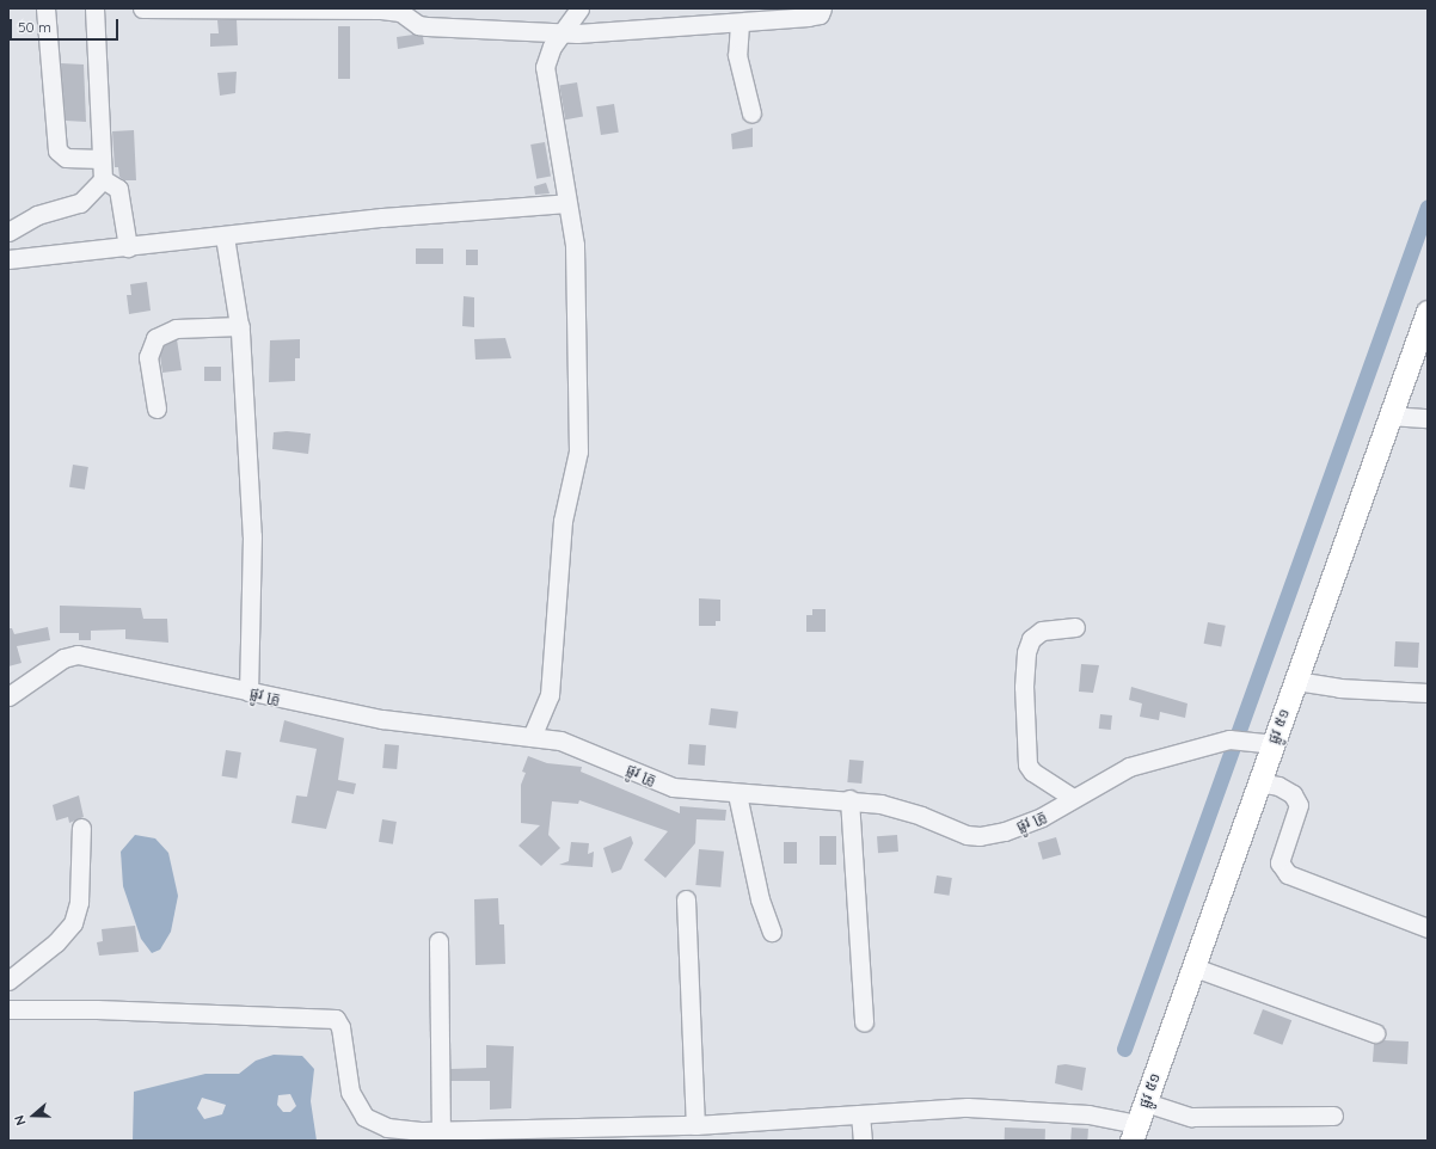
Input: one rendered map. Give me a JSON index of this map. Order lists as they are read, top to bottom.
{
  "streets": {
    "main road": ["ផ្លូវ ៥១"],
    "street": ["ផ្លូវ គ្រូ"]
  },
  "crossings": [
    ["ផ្លូវ គ្រូ", "ផ្លូវ ៥១"]
  ],
  "scale_bar": "50 m",
  "north": "left"
}
